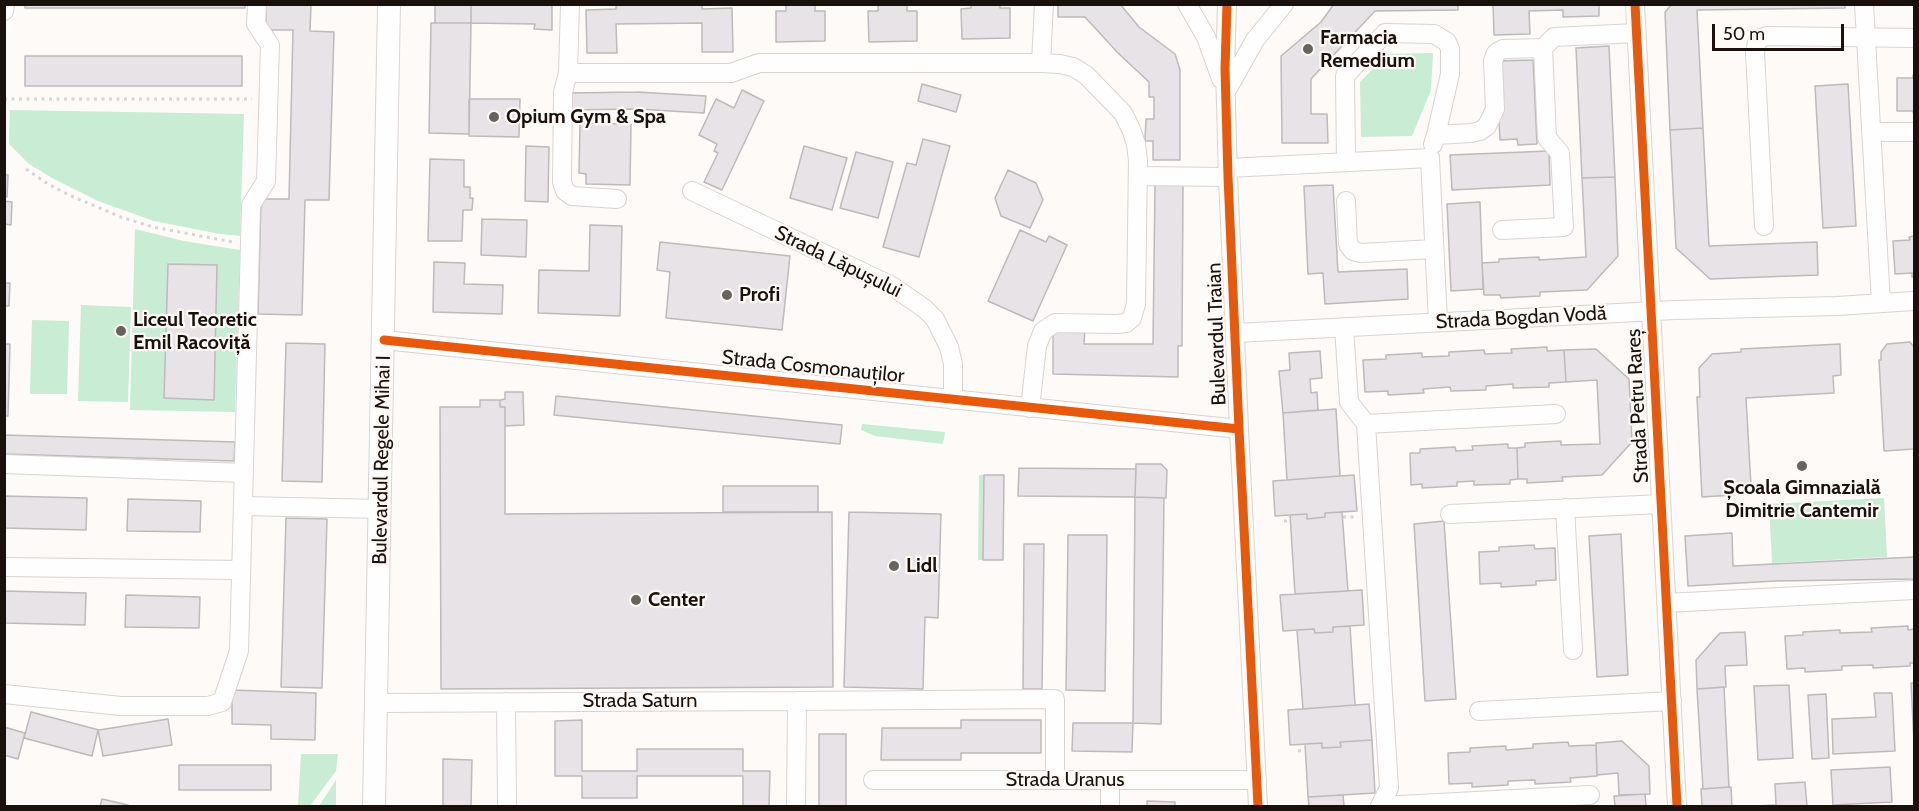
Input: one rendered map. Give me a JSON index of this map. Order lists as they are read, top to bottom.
{
  "streets": {
    "main road": ["Bulevardul Regele Mihai I"],
    "street": [
      "Strada Lăpușului",
      "Strada Bogdan Vodă",
      "Bulevardul Traian",
      "Strada Cosmonauților",
      "Strada Petru Rareș",
      "Strada Saturn",
      "Strada Uranus"
    ]
  },
  "crossings": [
    ["Strada Lăpușului", "Strada Cosmonauților"],
    ["Strada Bogdan Vodă", "Bulevardul Traian"],
    ["Strada Bogdan Vodă", "Strada Petru Rareș"],
    ["Bulevardul Traian", "Strada Cosmonauților"],
    ["Bulevardul Traian", "Strada Uranus"],
    ["Strada Cosmonauților", "Bulevardul Regele Mihai I"],
    ["Bulevardul Regele Mihai I", "Strada Saturn"],
    ["Strada Saturn", "Strada Uranus"]
  ],
  "places": [
    "Farmacia Remedium",
    "Opium Gym & Spa",
    "Profi",
    "Liceul Teoretic Emil Racoviță",
    "Școala Gimnazială Dimitrie Cantemir",
    "Lidl",
    "Center"
  ],
  "scale_bar": "50 m"
}
